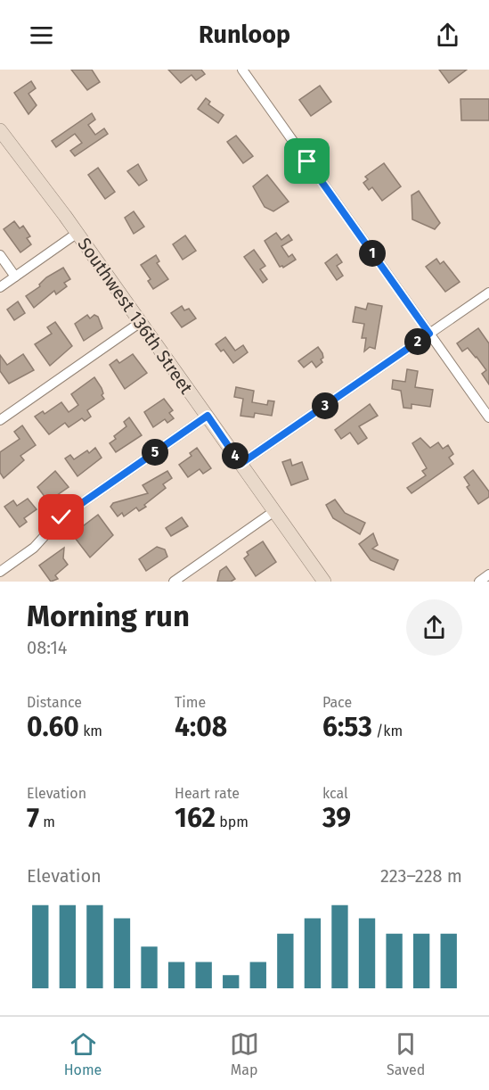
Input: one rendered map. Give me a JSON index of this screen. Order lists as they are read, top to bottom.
{
  "streets": {
    "street": ["Southwest 136th Street"]
  },
  "page": {
    "header": "Runloop",
    "pins": [
      "1",
      "2",
      "3",
      "5",
      "4"
    ],
    "heading": ["Morning run", "08:14"],
    "stats": [
      ["Distance", "0.60 km"],
      ["Time", "4:08"],
      ["Pace", "6:53 /km"],
      ["Elevation", "7 m"],
      ["Heart rate", "162 bpm"],
      ["kcal", "39"]
    ],
    "chart": ["Elevation", "223–228 m"],
    "tabs": ["Home", "Map", "Saved"]
  }
}
